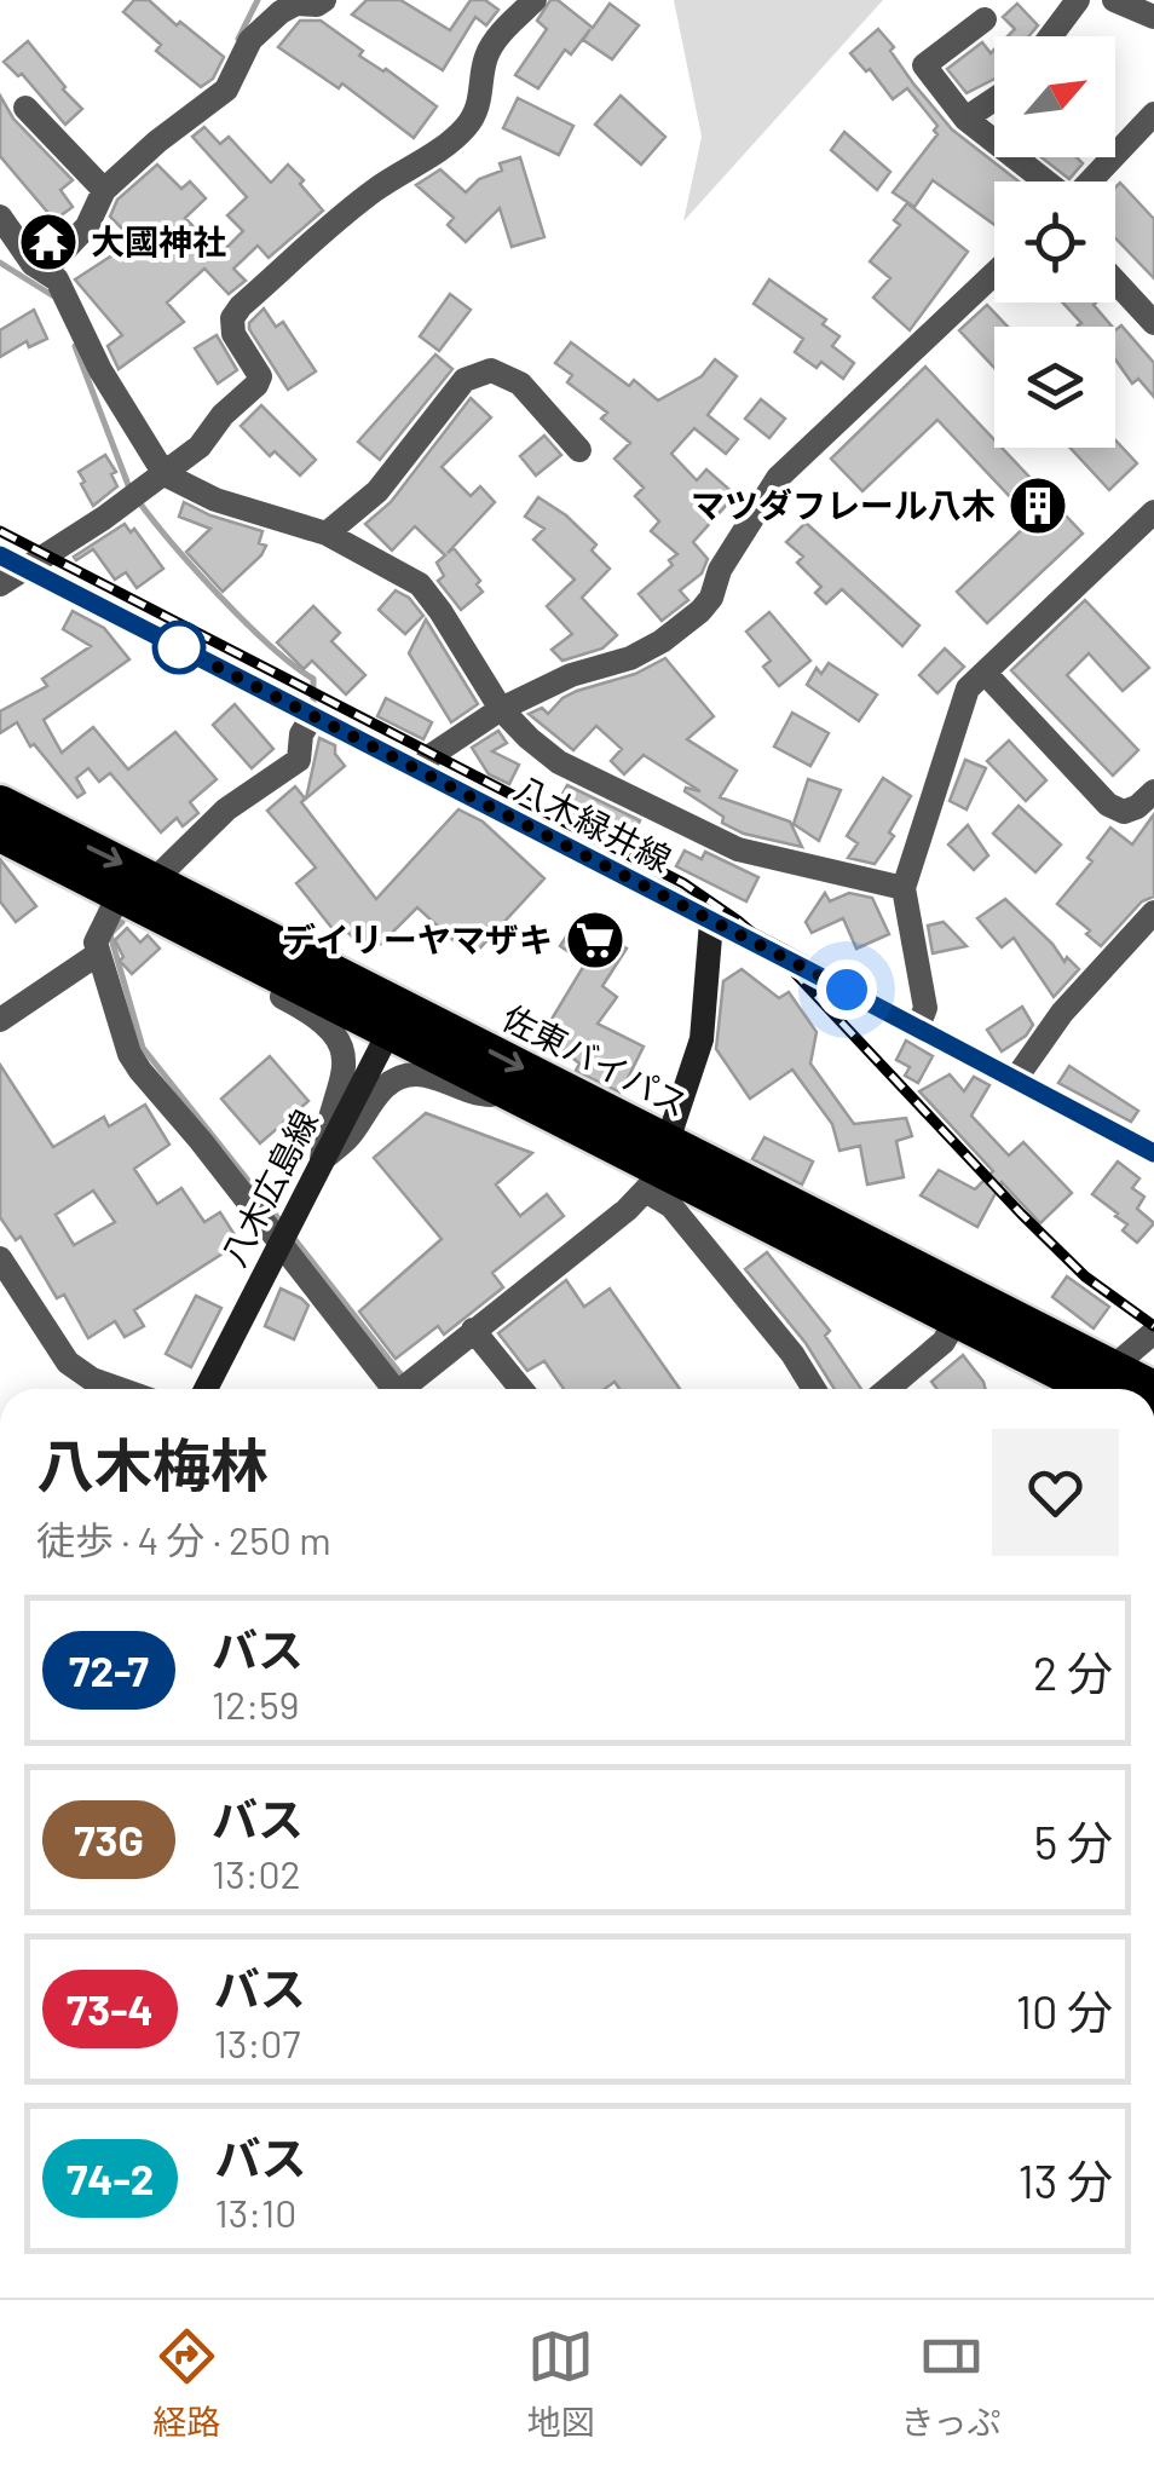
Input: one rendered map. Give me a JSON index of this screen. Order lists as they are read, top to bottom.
{
  "streets": {
    "highway": ["佐東バイパス"],
    "main road": ["八木緑井線", "八木広島線"]
  },
  "crossings": [
    ["佐東バイパス", "八木広島線"]
  ],
  "places": {
    "temple": ["大國神社"],
    "building": ["マツダフレール八木"],
    "supermarket": ["デイリーヤマザキ"]
  },
  "lines": ["bus line 72-7"],
  "north": "top right",
  "page": {
    "heading": ["八木梅林", "徒歩 · 4 分 · 250 m"],
    "list": [
      {
        "mark": "72-7",
        "name": "バス",
        "note": "12:59",
        "value": "2 分"
      },
      {
        "mark": "73G",
        "name": "バス",
        "note": "13:02",
        "value": "5 分"
      },
      {
        "mark": "73-4",
        "name": "バス",
        "note": "13:07",
        "value": "10 分"
      },
      {
        "mark": "74-2",
        "name": "バス",
        "note": "13:10",
        "value": "13 分"
      }
    ],
    "tabs": ["経路", "地図", "きっぷ"]
  }
}
